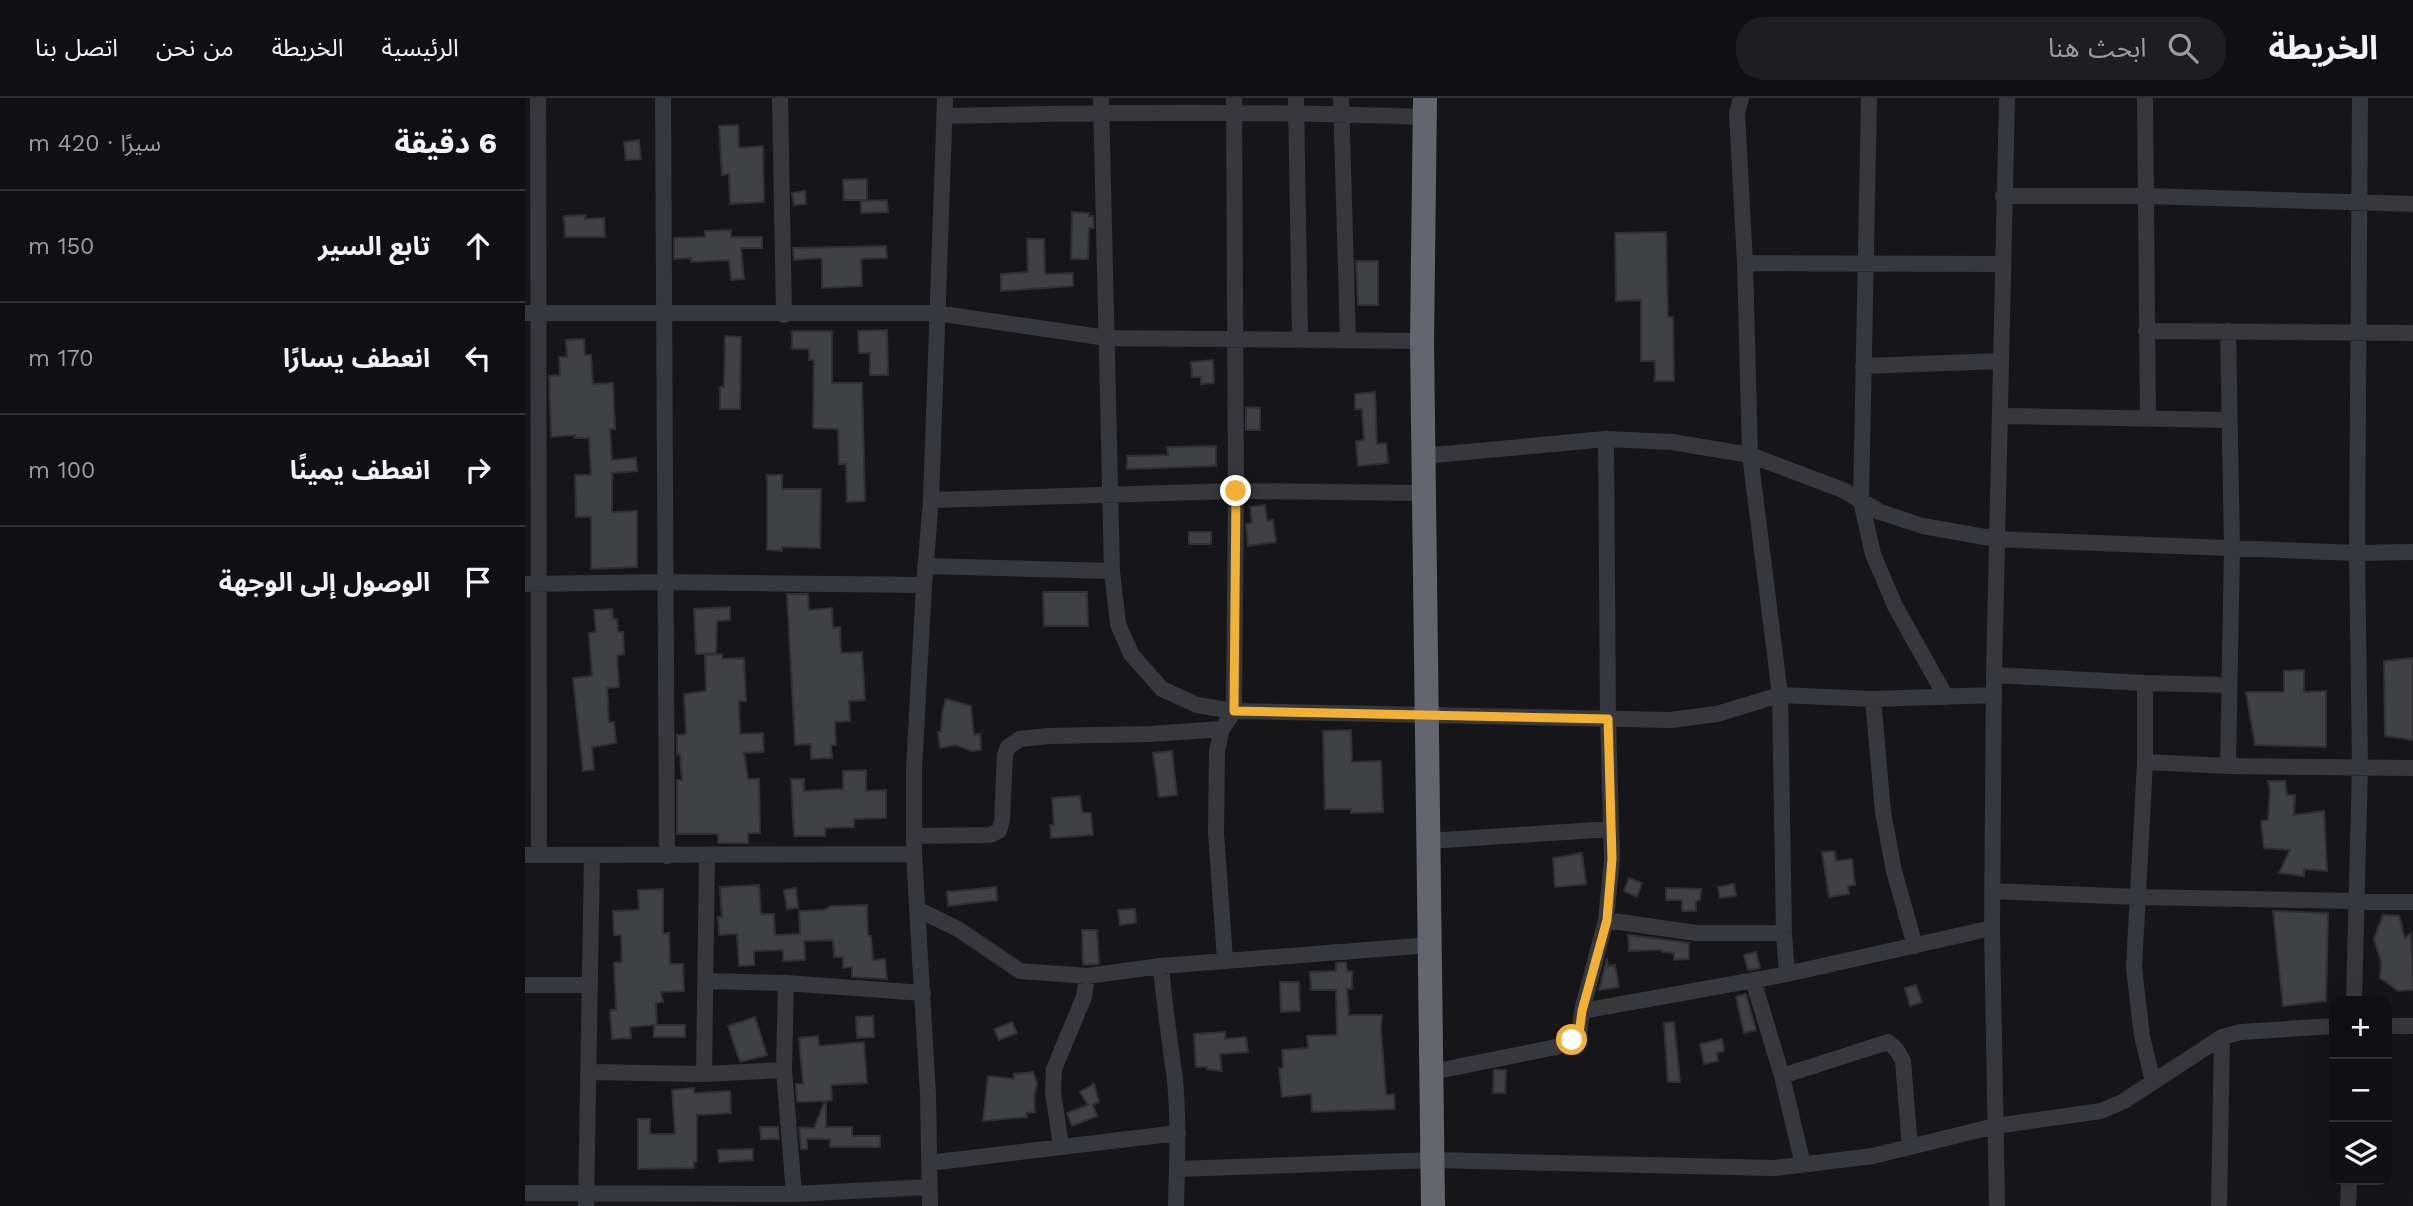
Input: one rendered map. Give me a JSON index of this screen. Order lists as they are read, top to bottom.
{
  "page": {
    "header": "الخريطة",
    "search": "ابحث هنا",
    "nav": [
      "الرئيسية",
      "الخريطة",
      "من نحن",
      "اتصل بنا"
    ],
    "heading": ["6 دقيقة", "سيرًا · 420 m"],
    "list": [
      ["تابع السير", "150 m"],
      ["انعطف يسارًا", "170 m"],
      ["انعطف يمينًا", "100 m"],
      "الوصول إلى الوجهة"
    ],
    "map_buttons": ["+", "−"]
  }
}
